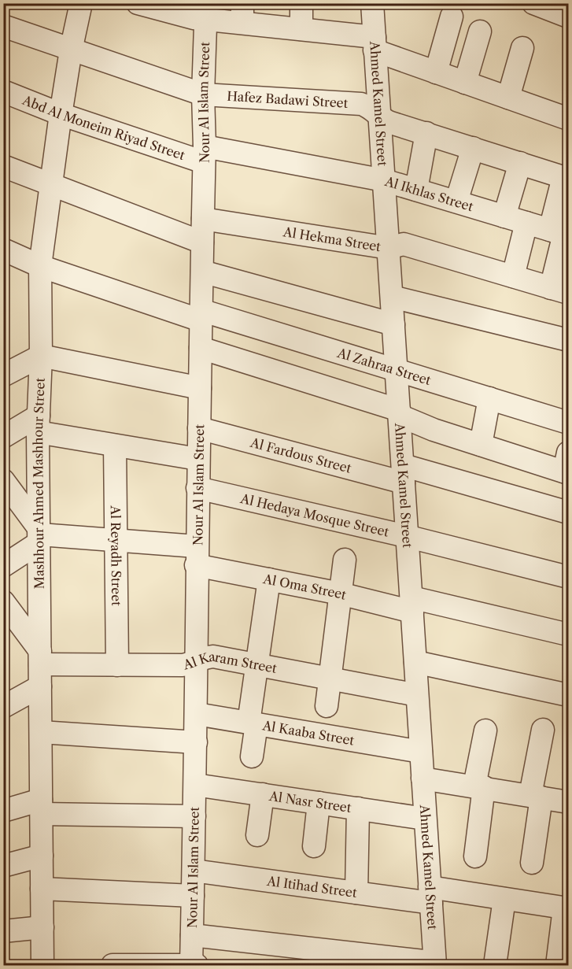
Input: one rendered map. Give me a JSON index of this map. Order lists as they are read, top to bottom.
{
  "streets": {
    "street": [
      "Hafez Badawi Street",
      "Nour Al Islam Street",
      "Ahmed Kamel Street",
      "Abd Al Moneim Riyad Street",
      "Al Ikhlas Street",
      "Al Hekma Street",
      "Al Zahraa Street",
      "Al Fardous Street",
      "Mashhour Ahmed Mashhour Street",
      "Al Hedaya Mosque Street",
      "Al Reyadh Street",
      "Al Oma Street",
      "Al Karam Street",
      "Al Kaaba Street",
      "Al Nasr Street",
      "Al Itihad Street"
    ]
  },
  "crossings": [
    ["Hafez Badawi Street", "Nour Al Islam Street"],
    ["Hafez Badawi Street", "Ahmed Kamel Street"],
    ["Hafez Badawi Street", "Mashhour Ahmed Mashhour Street"],
    ["Nour Al Islam Street", "Abd Al Moneim Riyad Street"],
    ["Nour Al Islam Street", "Al Ikhlas Street"],
    ["Nour Al Islam Street", "Al Hekma Street"],
    ["Nour Al Islam Street", "Al Zahraa Street"],
    ["Nour Al Islam Street", "Al Fardous Street"],
    ["Nour Al Islam Street", "Al Hedaya Mosque Street"],
    ["Nour Al Islam Street", "Al Oma Street"],
    ["Nour Al Islam Street", "Al Karam Street"],
    ["Nour Al Islam Street", "Al Kaaba Street"],
    ["Nour Al Islam Street", "Al Nasr Street"],
    ["Nour Al Islam Street", "Al Itihad Street"],
    ["Ahmed Kamel Street", "Al Ikhlas Street"],
    ["Ahmed Kamel Street", "Al Hekma Street"],
    ["Ahmed Kamel Street", "Al Zahraa Street"],
    ["Ahmed Kamel Street", "Al Fardous Street"],
    ["Ahmed Kamel Street", "Al Hedaya Mosque Street"],
    ["Ahmed Kamel Street", "Al Oma Street"],
    ["Ahmed Kamel Street", "Al Karam Street"],
    ["Ahmed Kamel Street", "Al Kaaba Street"],
    ["Ahmed Kamel Street", "Al Nasr Street"],
    ["Ahmed Kamel Street", "Al Itihad Street"],
    ["Abd Al Moneim Riyad Street", "Al Ikhlas Street"],
    ["Abd Al Moneim Riyad Street", "Mashhour Ahmed Mashhour Street"],
    ["Al Zahraa Street", "Mashhour Ahmed Mashhour Street"],
    ["Mashhour Ahmed Mashhour Street", "Al Oma Street"],
    ["Mashhour Ahmed Mashhour Street", "Al Karam Street"],
    ["Al Reyadh Street", "Al Oma Street"],
    ["Al Reyadh Street", "Al Karam Street"]
  ]
}
